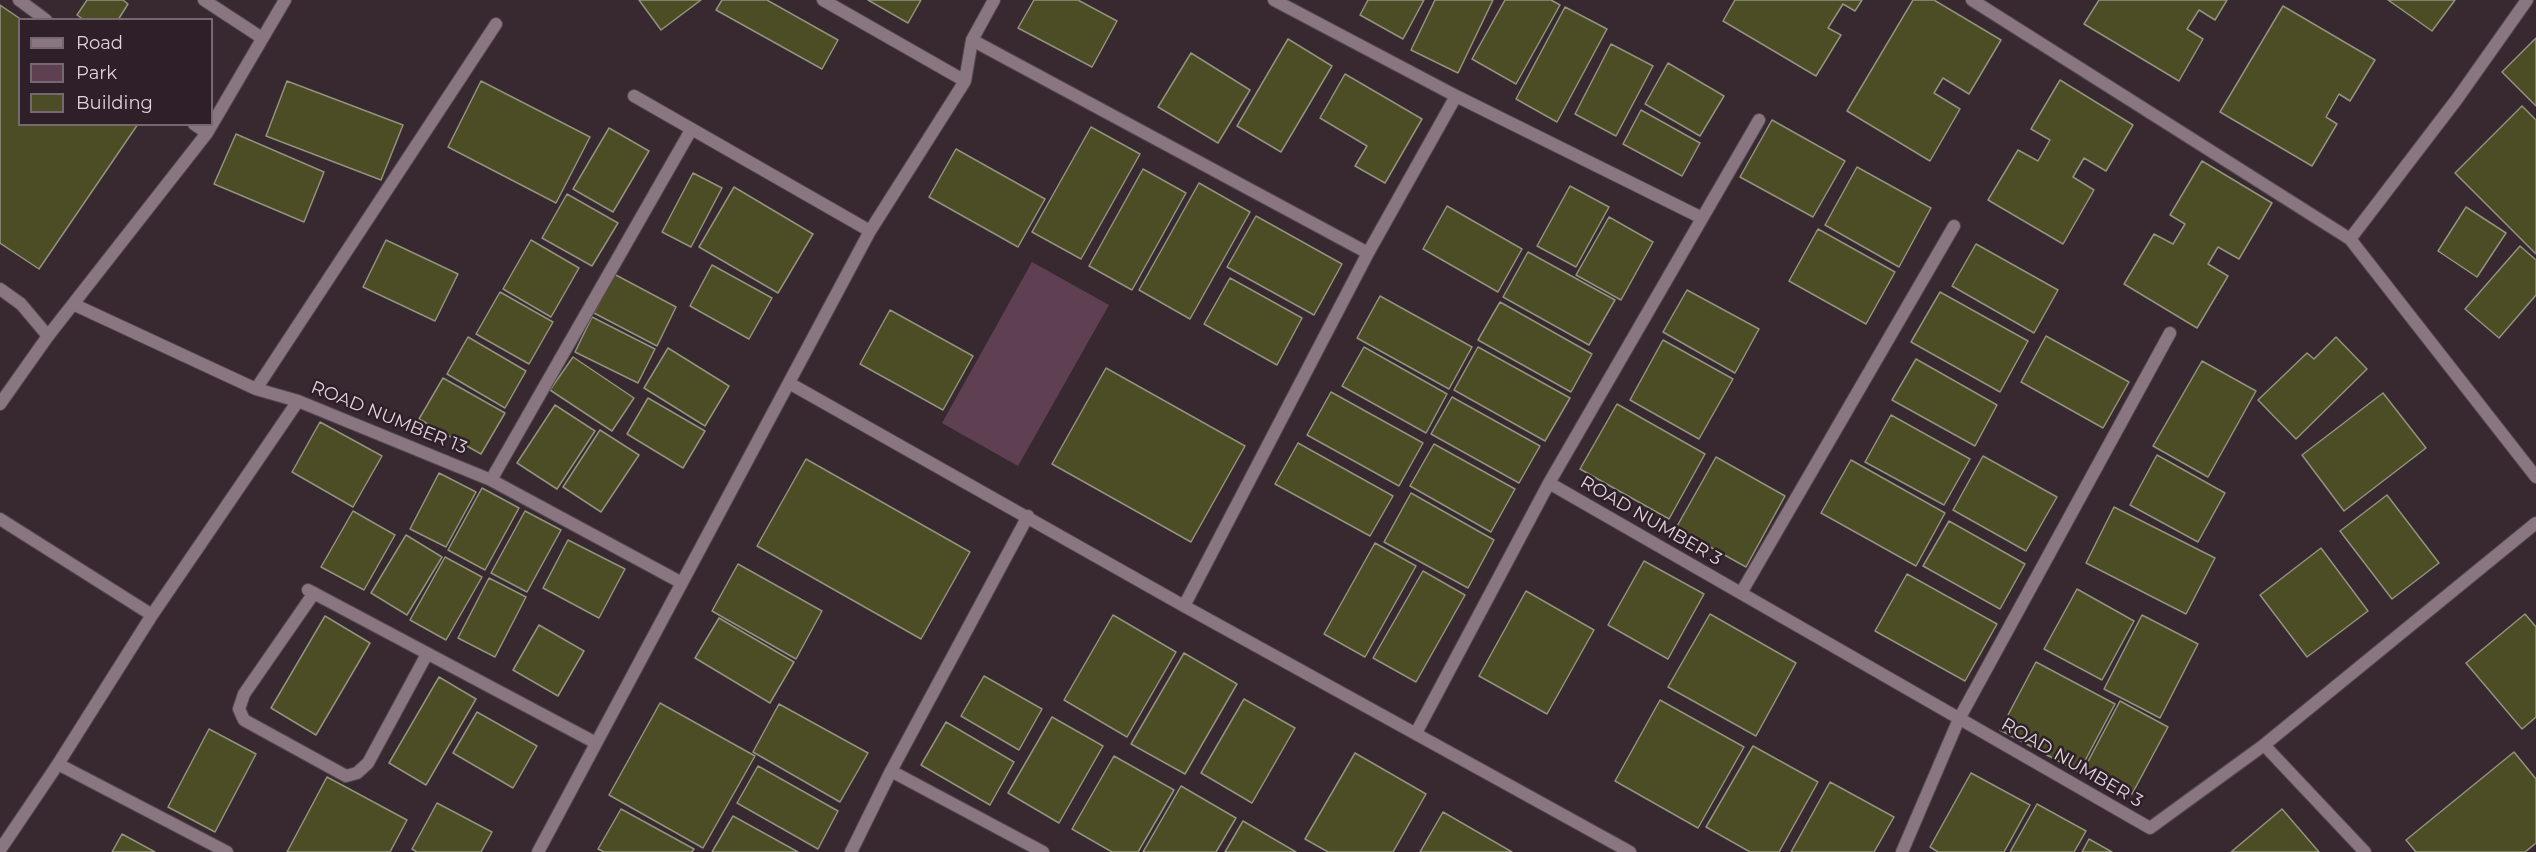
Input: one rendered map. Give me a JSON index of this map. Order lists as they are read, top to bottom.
{
  "streets": {
    "street": ["ROAD NUMBER 13", "ROAD NUMBER 3"]
  },
  "legend": ["Road", "Park", "Building"]
}
